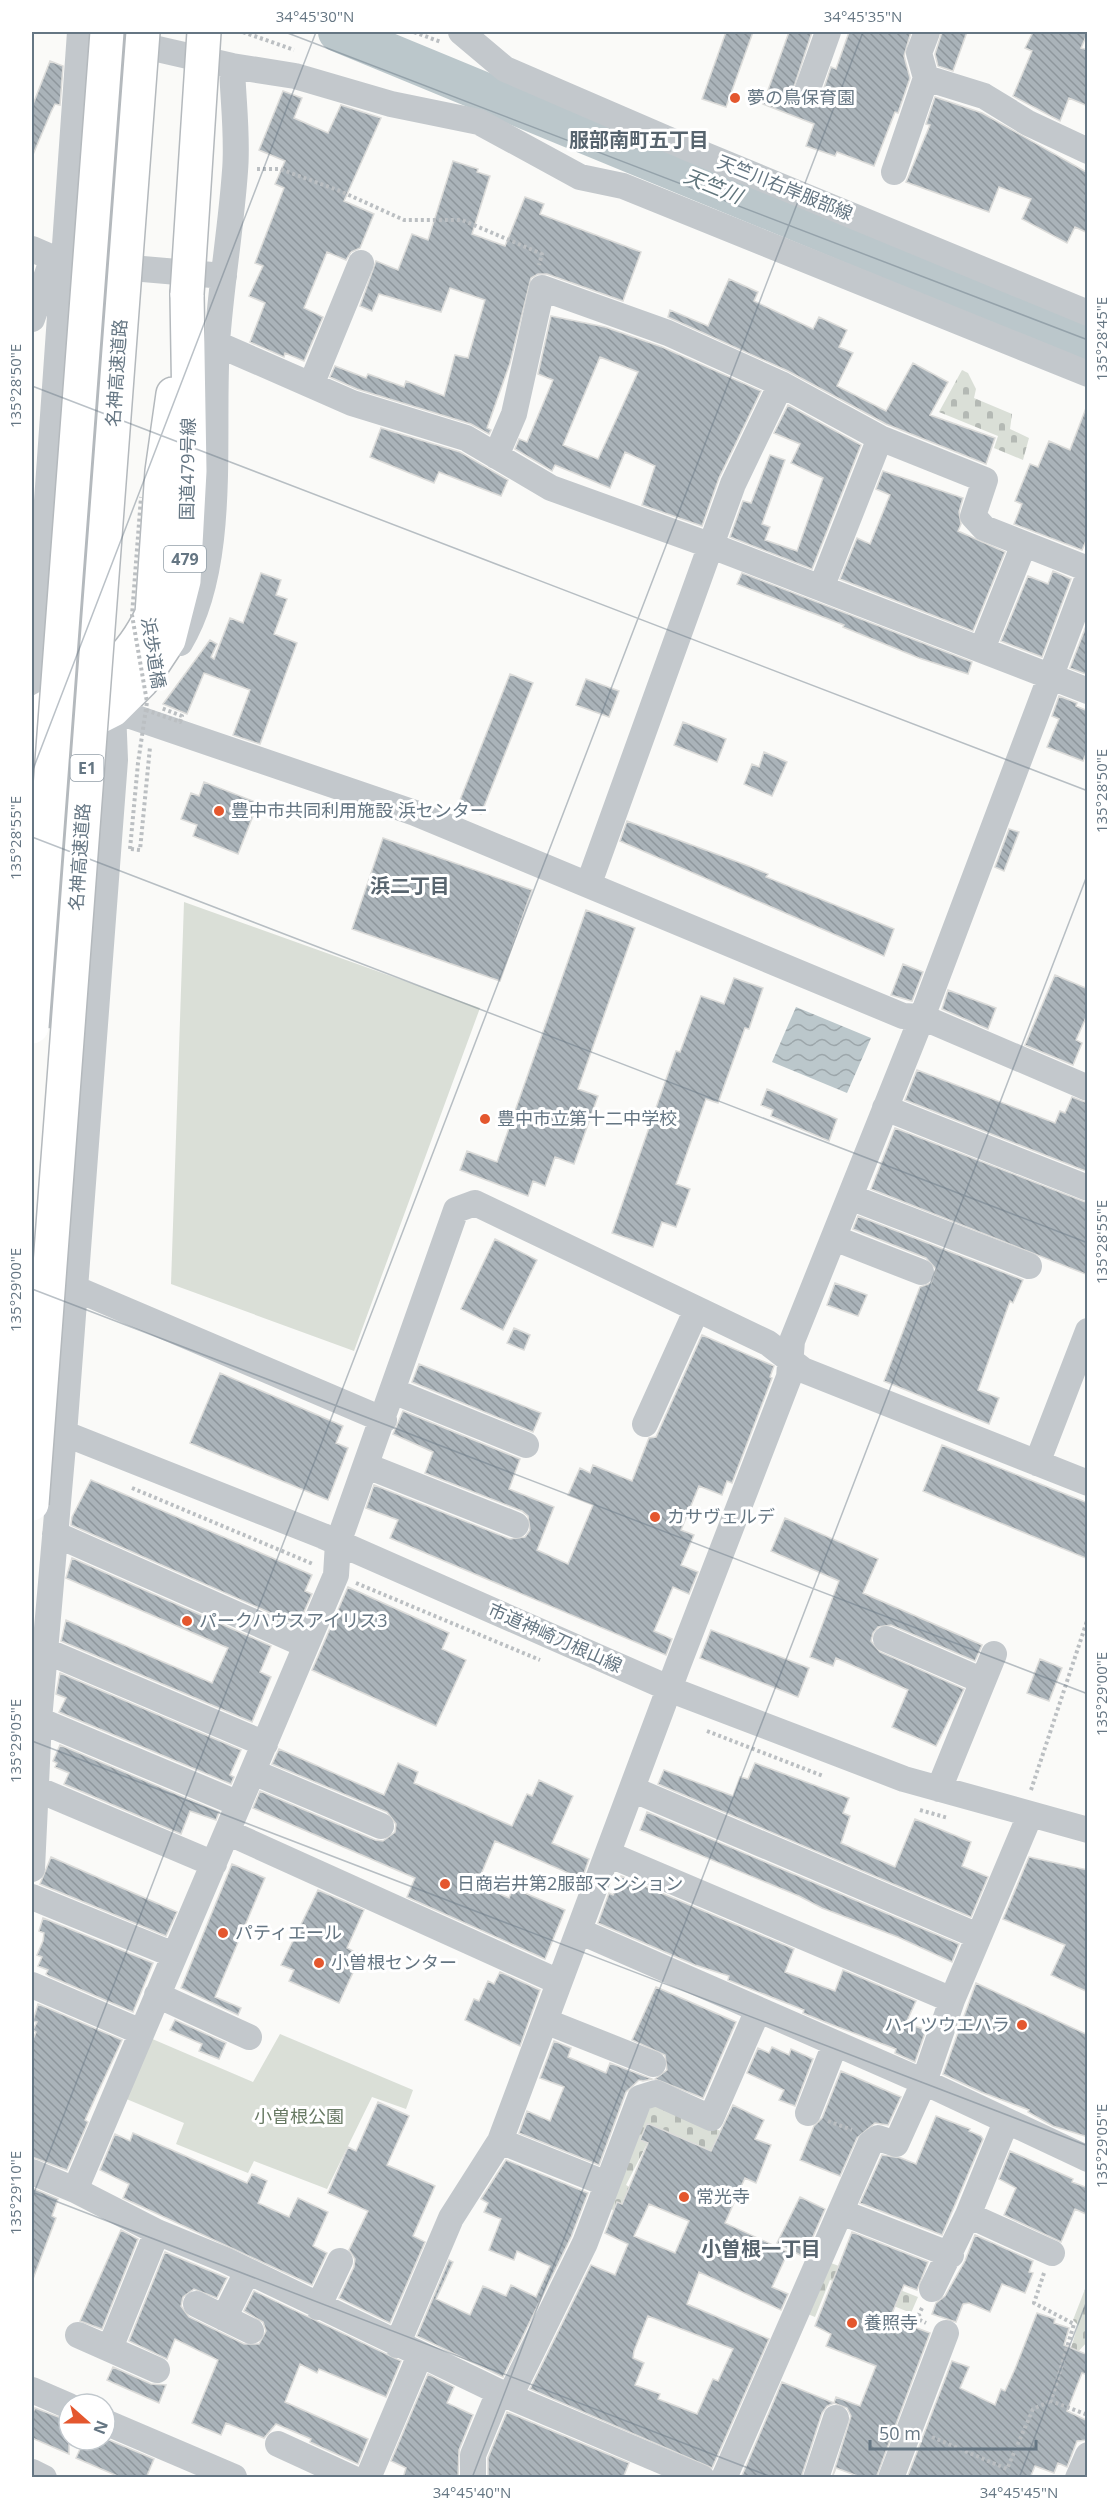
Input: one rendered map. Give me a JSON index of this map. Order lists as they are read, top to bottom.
{
  "streets": {
    "highway": [
      "名神高速道路",
      "国道479号線",
      "479",
      "E1"
    ],
    "street": ["天竺川右岸服部線", "市道神崎刀根山線"],
    "path": ["浜歩道橋"]
  },
  "districts": ["服部南町五丁目", "浜二丁目", "小曽根一丁目"],
  "water": ["天竺川"],
  "parks": ["小曽根公園"],
  "places": [
    "夢の鳥保育園",
    "豊中市共同利用施設 浜センター",
    "豊中市立第十二中学校",
    "カサヴェルデ",
    "パークハウスアイリス3",
    "日商岩井第2服部マンション",
    "パティエール",
    "小曽根センター",
    "ハイツウエハラ",
    "常光寺",
    "養照寺"
  ],
  "scale_bar": "50 m",
  "north": "right",
  "coordinates": [
    "34°45'30\"N",
    "34°45'35\"N",
    "135°28'45\"E",
    "135°28'50\"E",
    "135°28'55\"E",
    "135°29'00\"E",
    "135°29'05\"E",
    "135°29'10\"E",
    "34°45'40\"N",
    "34°45'45\"N"
  ]
}
